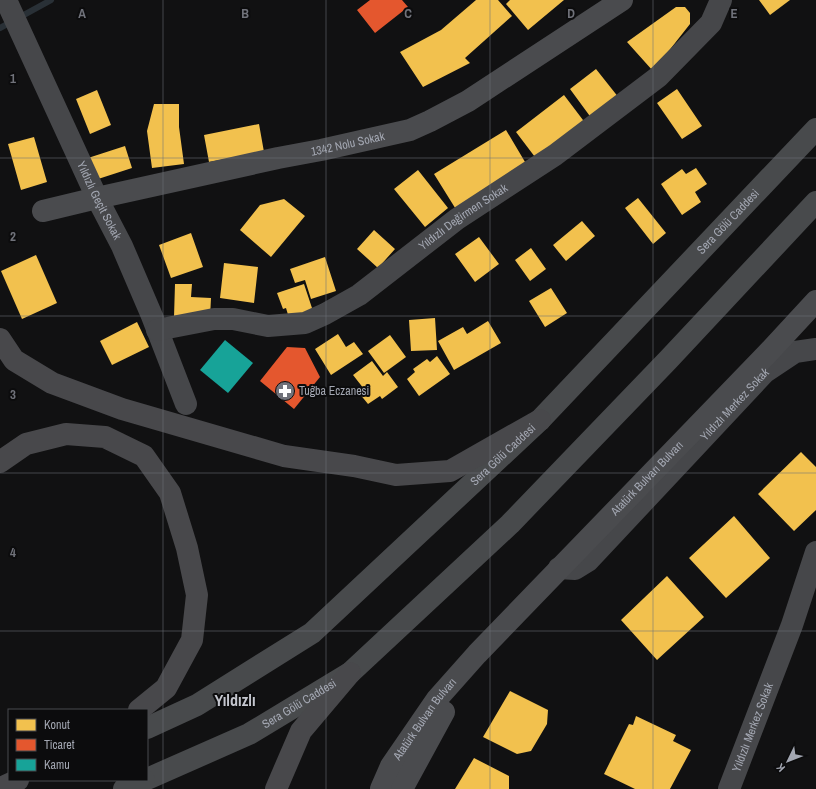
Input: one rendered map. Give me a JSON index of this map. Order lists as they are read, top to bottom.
{
  "streets": {
    "main road": ["Sera Gölü Caddesi"],
    "street": [
      "1342 Nolu Sokak",
      "Yıldızlı Geçit Sokak",
      "Yıldızlı Değirmen Sokak",
      "Yıldızlı Merkez Sokak",
      "Atatürk Bulvarı Bulvarı"
    ]
  },
  "crossings": [
    ["1342 Nolu Sokak", "Yıldızlı Geçit Sokak"],
    ["Yıldızlı Geçit Sokak", "Yıldızlı Değirmen Sokak"],
    ["Yıldızlı Merkez Sokak", "Atatürk Bulvarı Bulvarı"]
  ],
  "districts": ["Yıldızlı"],
  "places": {
    "pharmacy": ["Tuğba Eczanesi"]
  },
  "legend": ["Konut", "Ticaret", "Kamu"],
  "north": "bottom left",
  "grid": {
    "columns": [
      "A",
      "B",
      "C",
      "D",
      "E"
    ],
    "rows": [
      "1",
      "2",
      "3",
      "4"
    ]
  }
}
